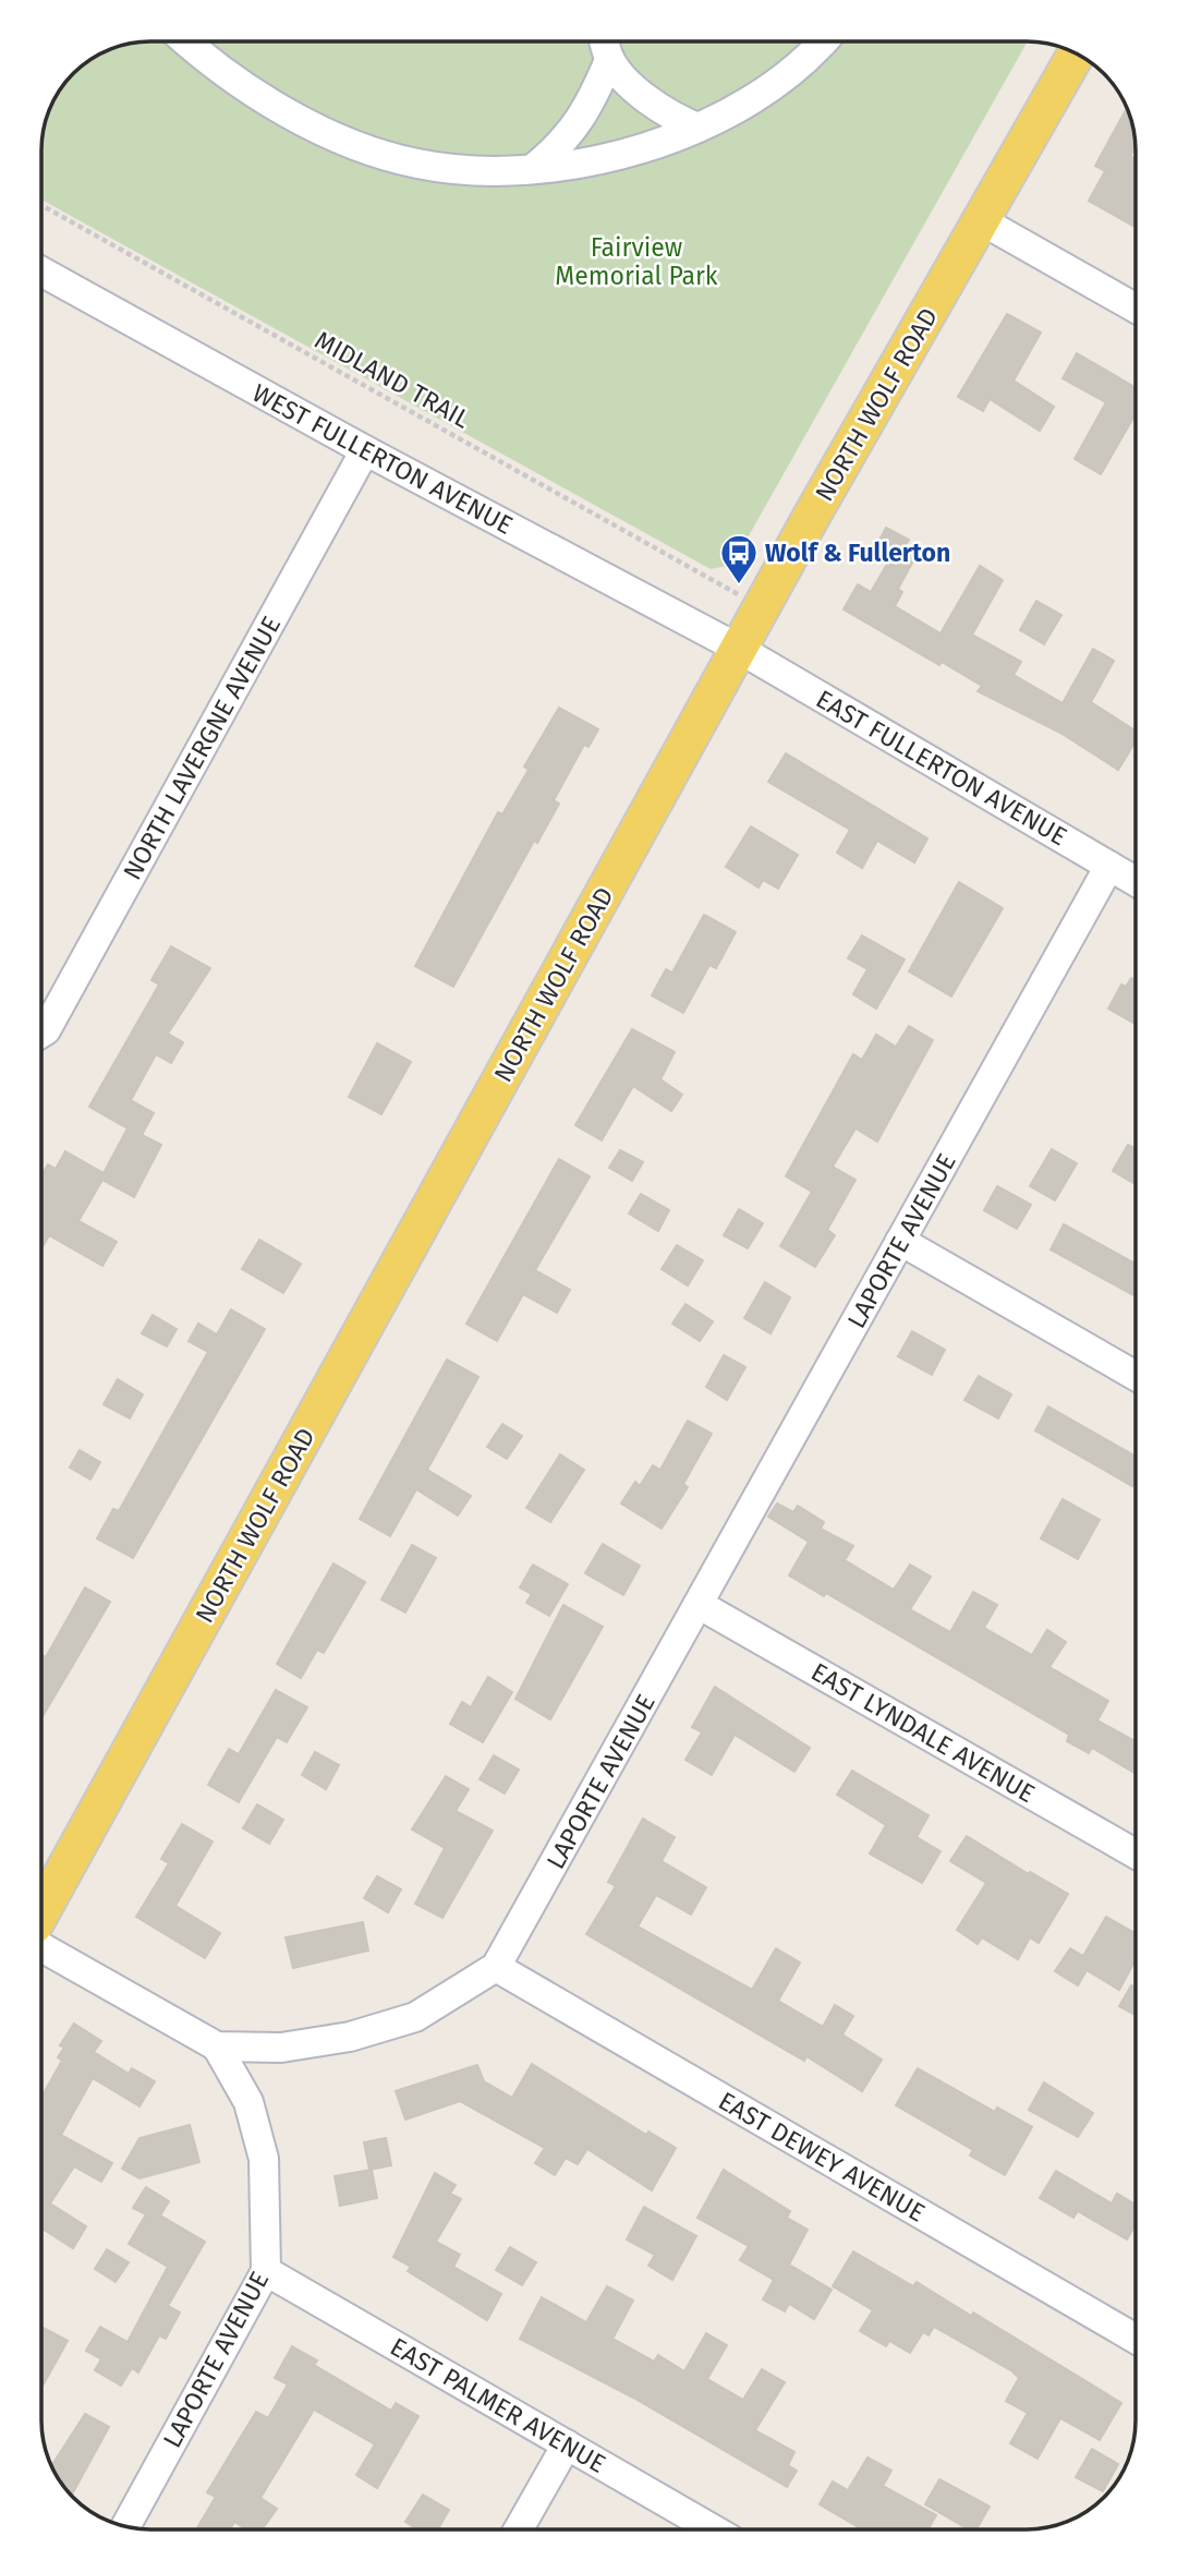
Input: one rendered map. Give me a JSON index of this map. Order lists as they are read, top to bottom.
{
  "streets": {
    "main road": ["NORTH WOLF ROAD"],
    "street": [
      "WEST FULLERTON AVENUE",
      "NORTH LAVERGNE AVENUE",
      "EAST FULLERTON AVENUE",
      "LAPORTE AVENUE",
      "EAST LYNDALE AVENUE",
      "EAST DEWEY AVENUE",
      "EAST PALMER AVENUE"
    ],
    "path": ["MIDLAND TRAIL"]
  },
  "crossings": [
    ["NORTH WOLF ROAD", "WEST FULLERTON AVENUE"],
    ["NORTH WOLF ROAD", "EAST FULLERTON AVENUE"],
    ["WEST FULLERTON AVENUE", "NORTH LAVERGNE AVENUE"],
    ["WEST FULLERTON AVENUE", "EAST FULLERTON AVENUE"],
    ["EAST FULLERTON AVENUE", "LAPORTE AVENUE"],
    ["LAPORTE AVENUE", "EAST LYNDALE AVENUE"],
    ["LAPORTE AVENUE", "EAST DEWEY AVENUE"],
    ["LAPORTE AVENUE", "EAST PALMER AVENUE"]
  ],
  "parks": ["Fairview Memorial Park"],
  "places": {
    "bus stop": ["Wolf & Fullerton"]
  }
}
